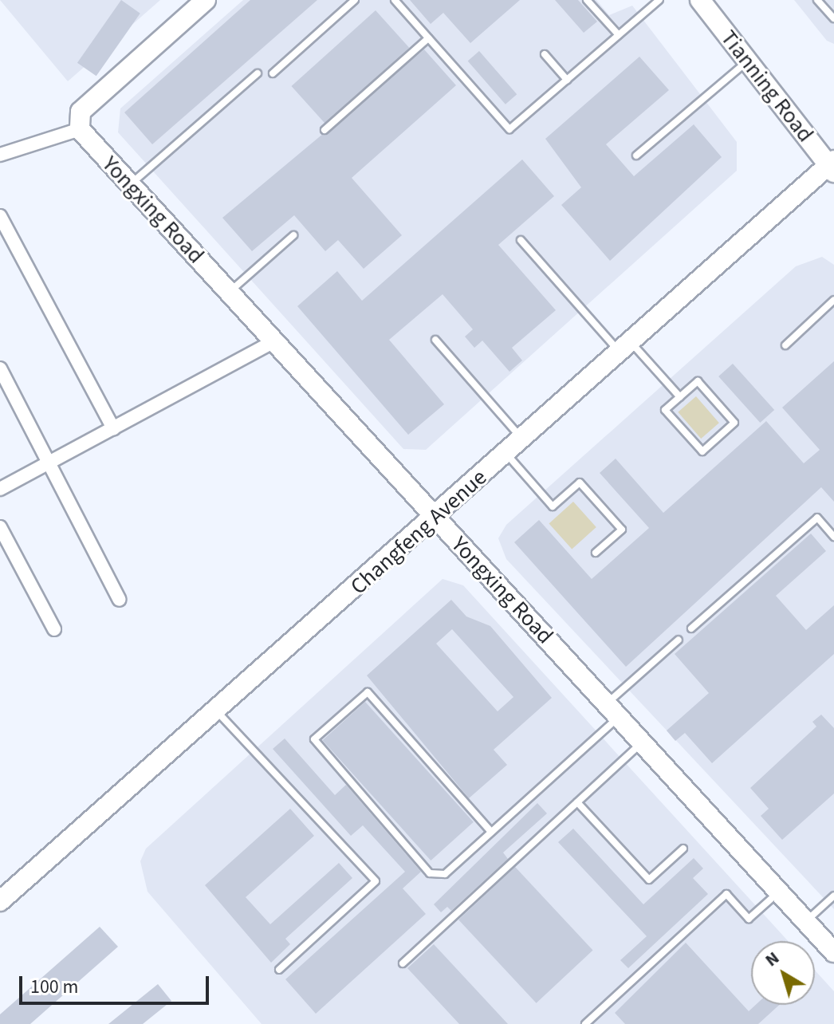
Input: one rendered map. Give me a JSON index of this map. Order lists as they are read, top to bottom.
{
  "streets": {
    "street": ["Tianning Road", "Yongxing Road", "Changfeng Avenue"]
  },
  "crossings": [
    ["Tianning Road", "Changfeng Avenue"],
    ["Yongxing Road", "Changfeng Avenue"]
  ],
  "scale_bar": "100 m",
  "north": "top left"
}
